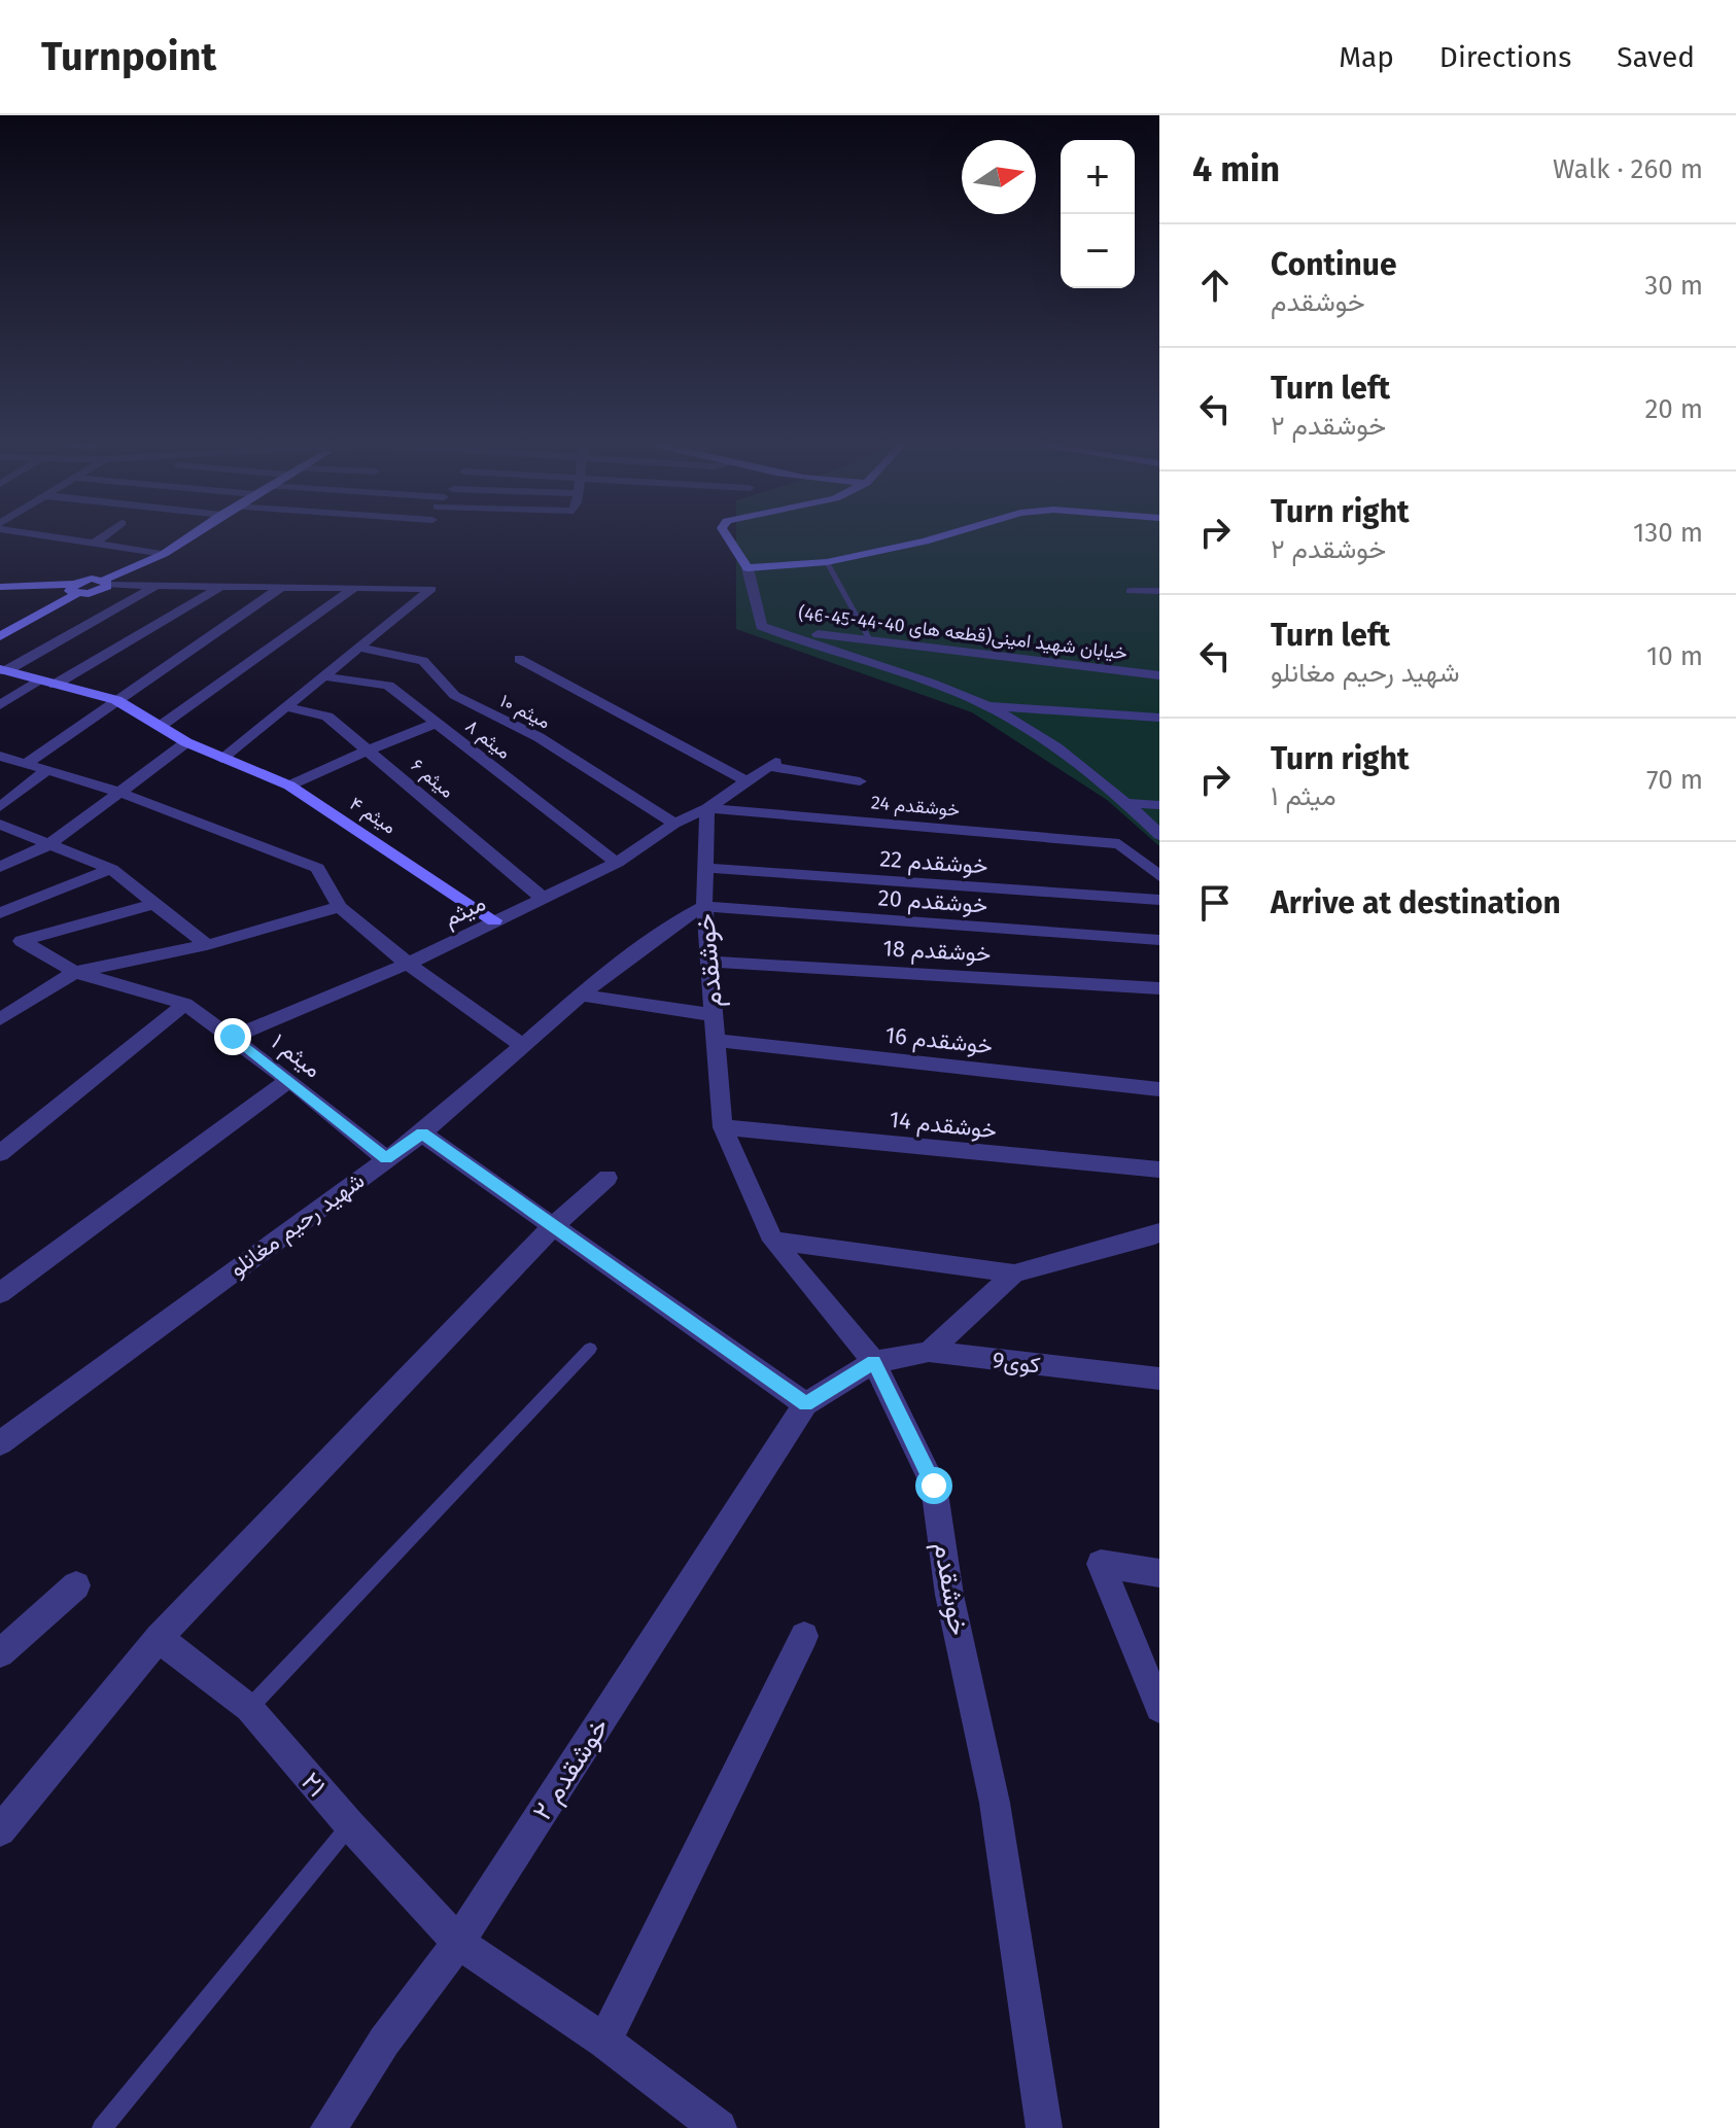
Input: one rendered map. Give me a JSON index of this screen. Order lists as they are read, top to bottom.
{
  "streets": {
    "street": [
      "خیابان شهید امینی(قطعه های 40-44-45-46)",
      "۱۰ میثم",
      "۸ میثم",
      "۶ میثم",
      "خوشقدم 24",
      "۴ میثم",
      "خوشقدم 22",
      "خوشقدم 20",
      "میثم",
      "خوشقدم 18",
      "خوشقدم",
      "خوشقدم 16",
      "۱ میثم",
      "خوشقدم 14",
      "شهید رحیم مغانلو",
      "کوی9",
      "۲ خوشقدم",
      "۲۱"
    ]
  },
  "crossings": [
    ["۱۰ میثم", "میثم"],
    ["۸ میثم", "میثم"],
    ["۶ میثم", "میثم"],
    ["خوشقدم 24", "میثم"],
    ["خوشقدم 24", "خوشقدم"],
    ["۴ میثم", "میثم"],
    ["خوشقدم 22", "خوشقدم"],
    ["خوشقدم 20", "خوشقدم"],
    ["خوشقدم 20", "شهید رحیم مغانلو"],
    ["میثم", "خوشقدم"],
    ["میثم", "۱ میثم"],
    ["خوشقدم 18", "خوشقدم"],
    ["خوشقدم", "خوشقدم 16"],
    ["خوشقدم", "خوشقدم 14"],
    ["خوشقدم", "شهید رحیم مغانلو"],
    ["خوشقدم", "کوی9"],
    ["خوشقدم", "۲ خوشقدم"],
    ["خوشقدم 16", "شهید رحیم مغانلو"],
    ["۱ میثم", "شهید رحیم مغانلو"],
    ["کوی9", "۲ خوشقدم"],
    ["۲ خوشقدم", "۲۱"]
  ],
  "north": "right",
  "page": {
    "header": "Turnpoint",
    "nav": ["Map", "Directions", "Saved"],
    "heading": ["4 min", "Walk · 260 m"],
    "map_buttons": ["+", "−"],
    "list": [
      ["Continue", "خوشقدم", "30 m"],
      ["Turn left", "۲ خوشقدم", "20 m"],
      ["Turn right", "۲ خوشقدم", "130 m"],
      ["Turn left", "شهید رحیم مغانلو", "10 m"],
      ["Turn right", "۱ میثم", "70 m"],
      "Arrive at destination"
    ]
  }
}
